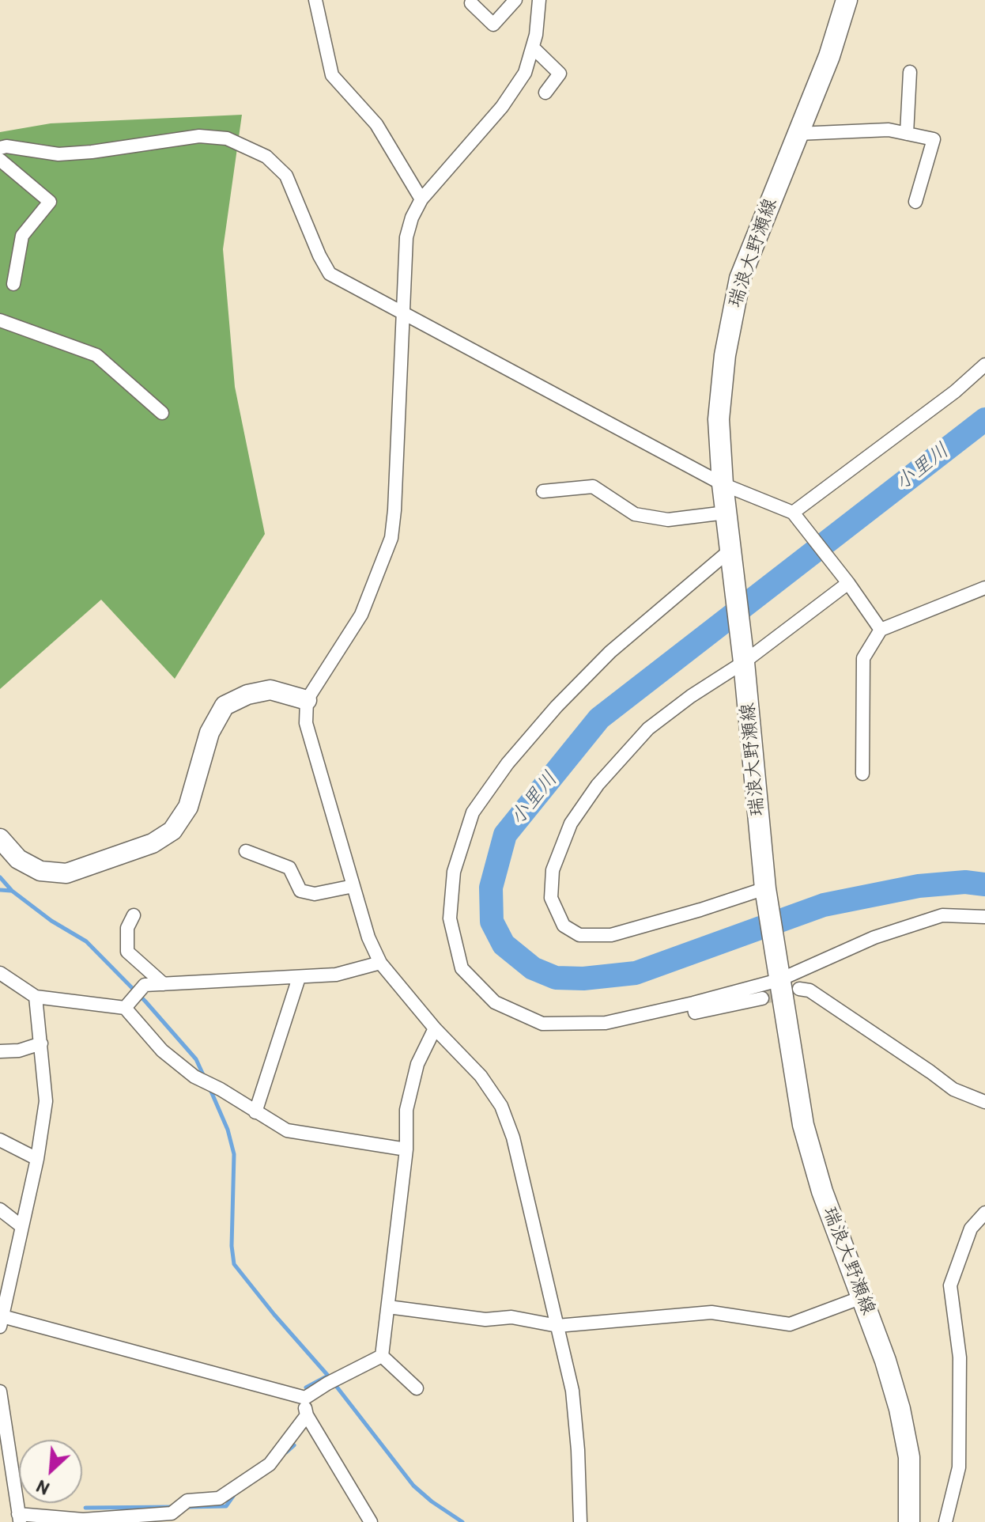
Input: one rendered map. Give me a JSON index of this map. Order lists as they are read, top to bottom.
{
  "streets": {
    "main road": ["瑞浪大野瀬線"]
  },
  "water": ["小里川"],
  "north": "bottom left"
}
